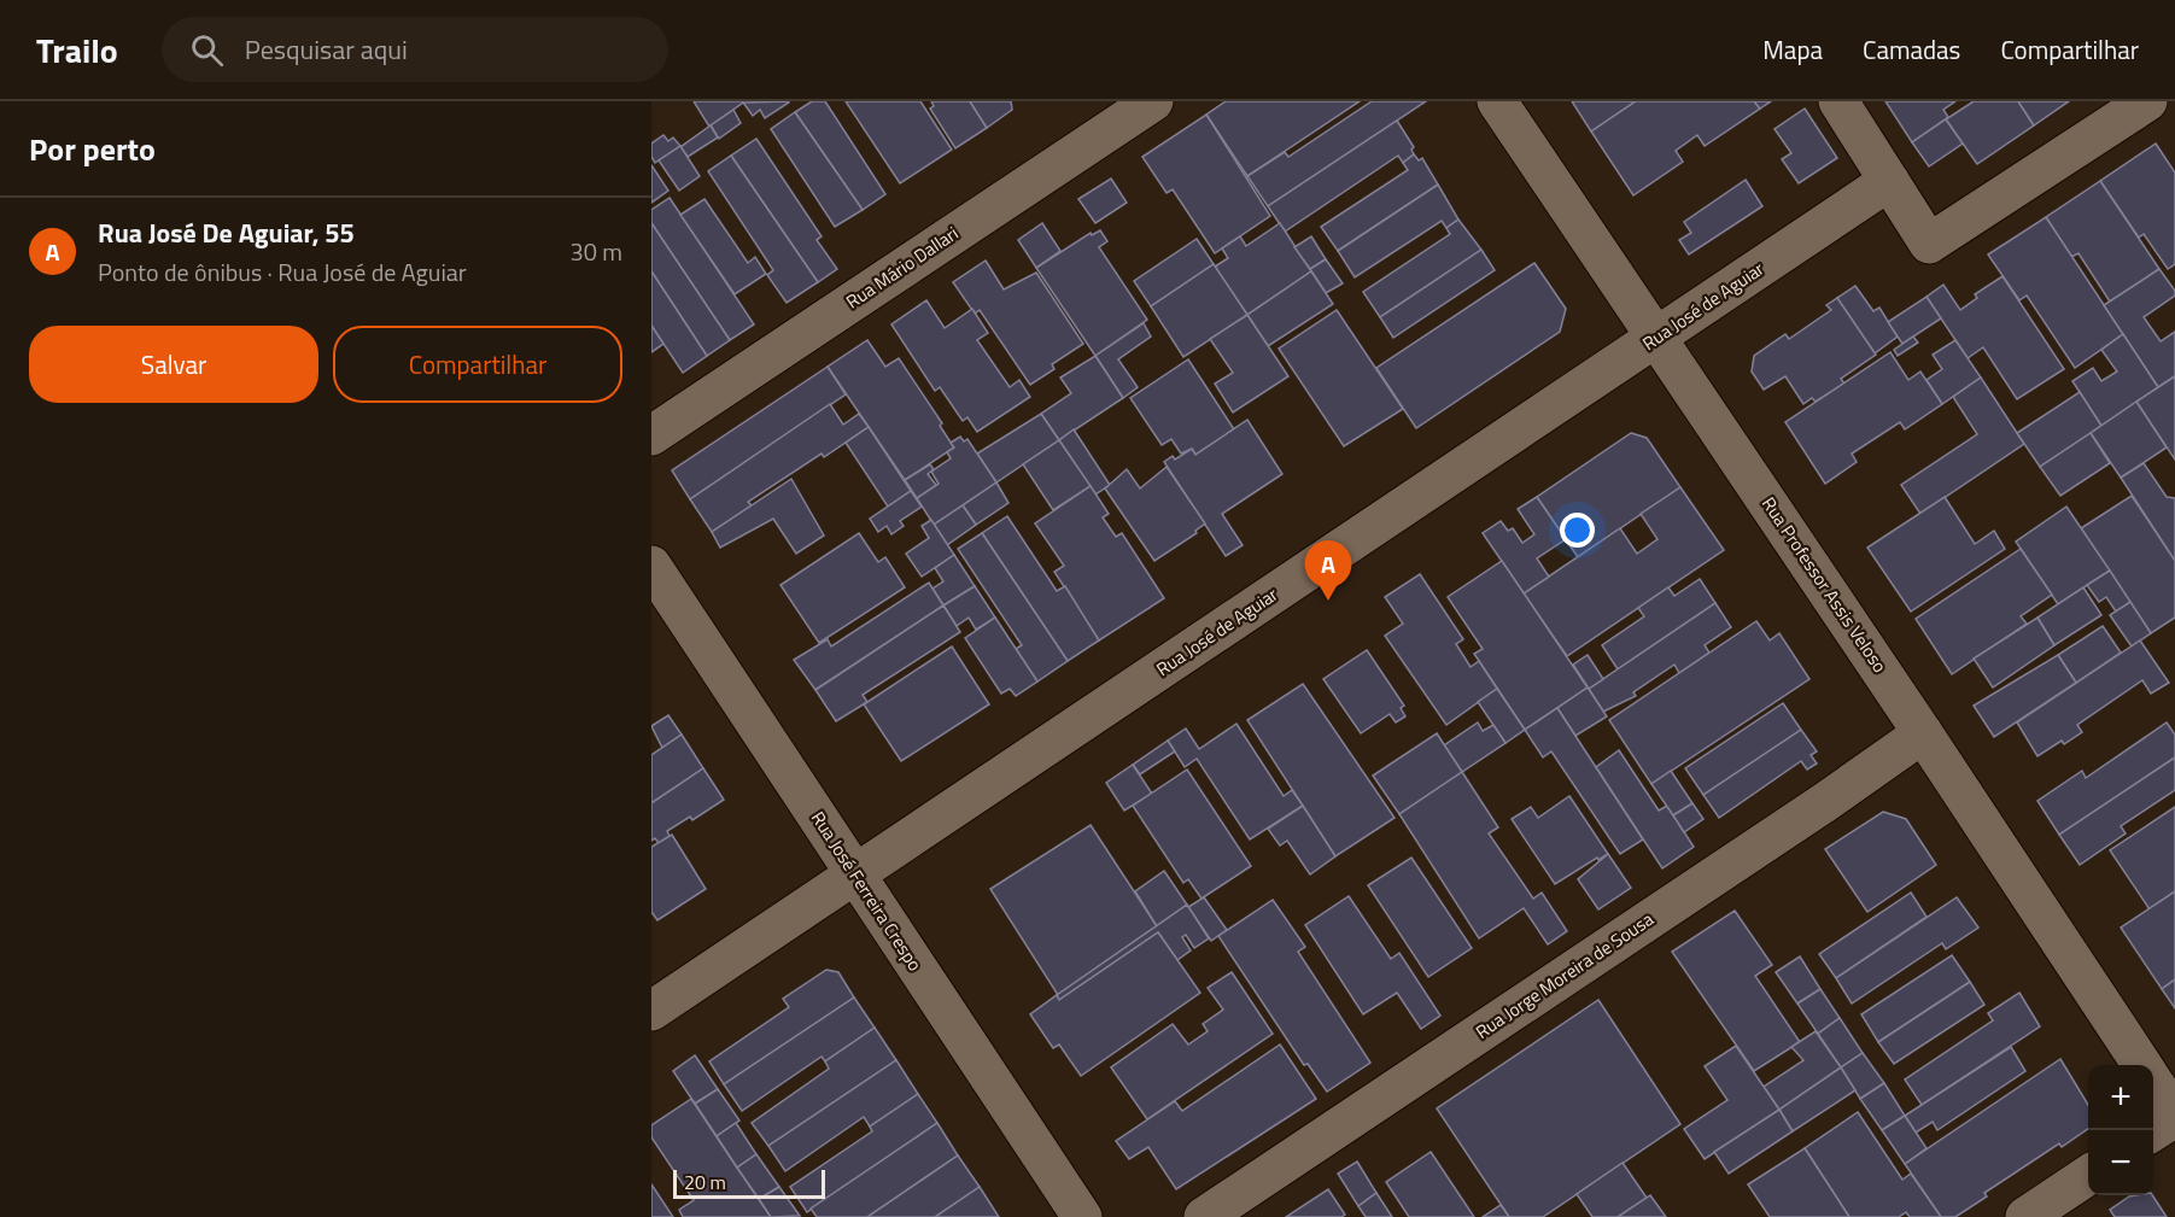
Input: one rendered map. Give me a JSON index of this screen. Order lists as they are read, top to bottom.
{
  "streets": {
    "street": [
      "Rua Mário Dallari",
      "Rua José de Aguiar",
      "Rua Professor Assis Veloso",
      "Rua José Ferreira Crespo",
      "Rua Jorge Moreira de Sousa"
    ]
  },
  "crossings": [
    ["Rua José de Aguiar", "Rua Professor Assis Veloso"],
    ["Rua José de Aguiar", "Rua José Ferreira Crespo"],
    ["Rua Professor Assis Veloso", "Rua Jorge Moreira de Sousa"]
  ],
  "scale_bar": "20 m",
  "page": {
    "header": "Trailo",
    "search": "Pesquisar aqui",
    "nav": ["Mapa", "Camadas", "Compartilhar"],
    "heading": "Por perto",
    "list": [
      {
        "mark": "A",
        "name": "Rua José De Aguiar, 55",
        "note": "Ponto de ônibus · Rua José de Aguiar",
        "value": "30 m"
      }
    ],
    "buttons": ["Salvar", "Compartilhar"],
    "pins": "A",
    "map_buttons": ["+", "−"],
    "scale": "20 m"
  }
}
